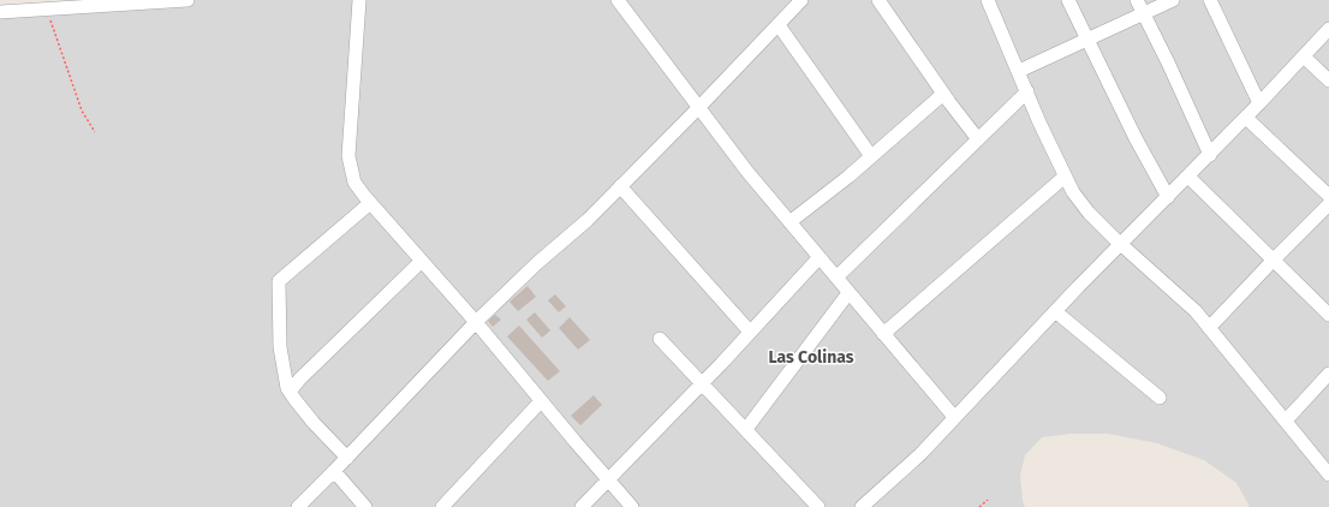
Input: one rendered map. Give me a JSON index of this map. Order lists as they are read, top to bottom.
{
  "districts": ["Las Colinas"]
}
